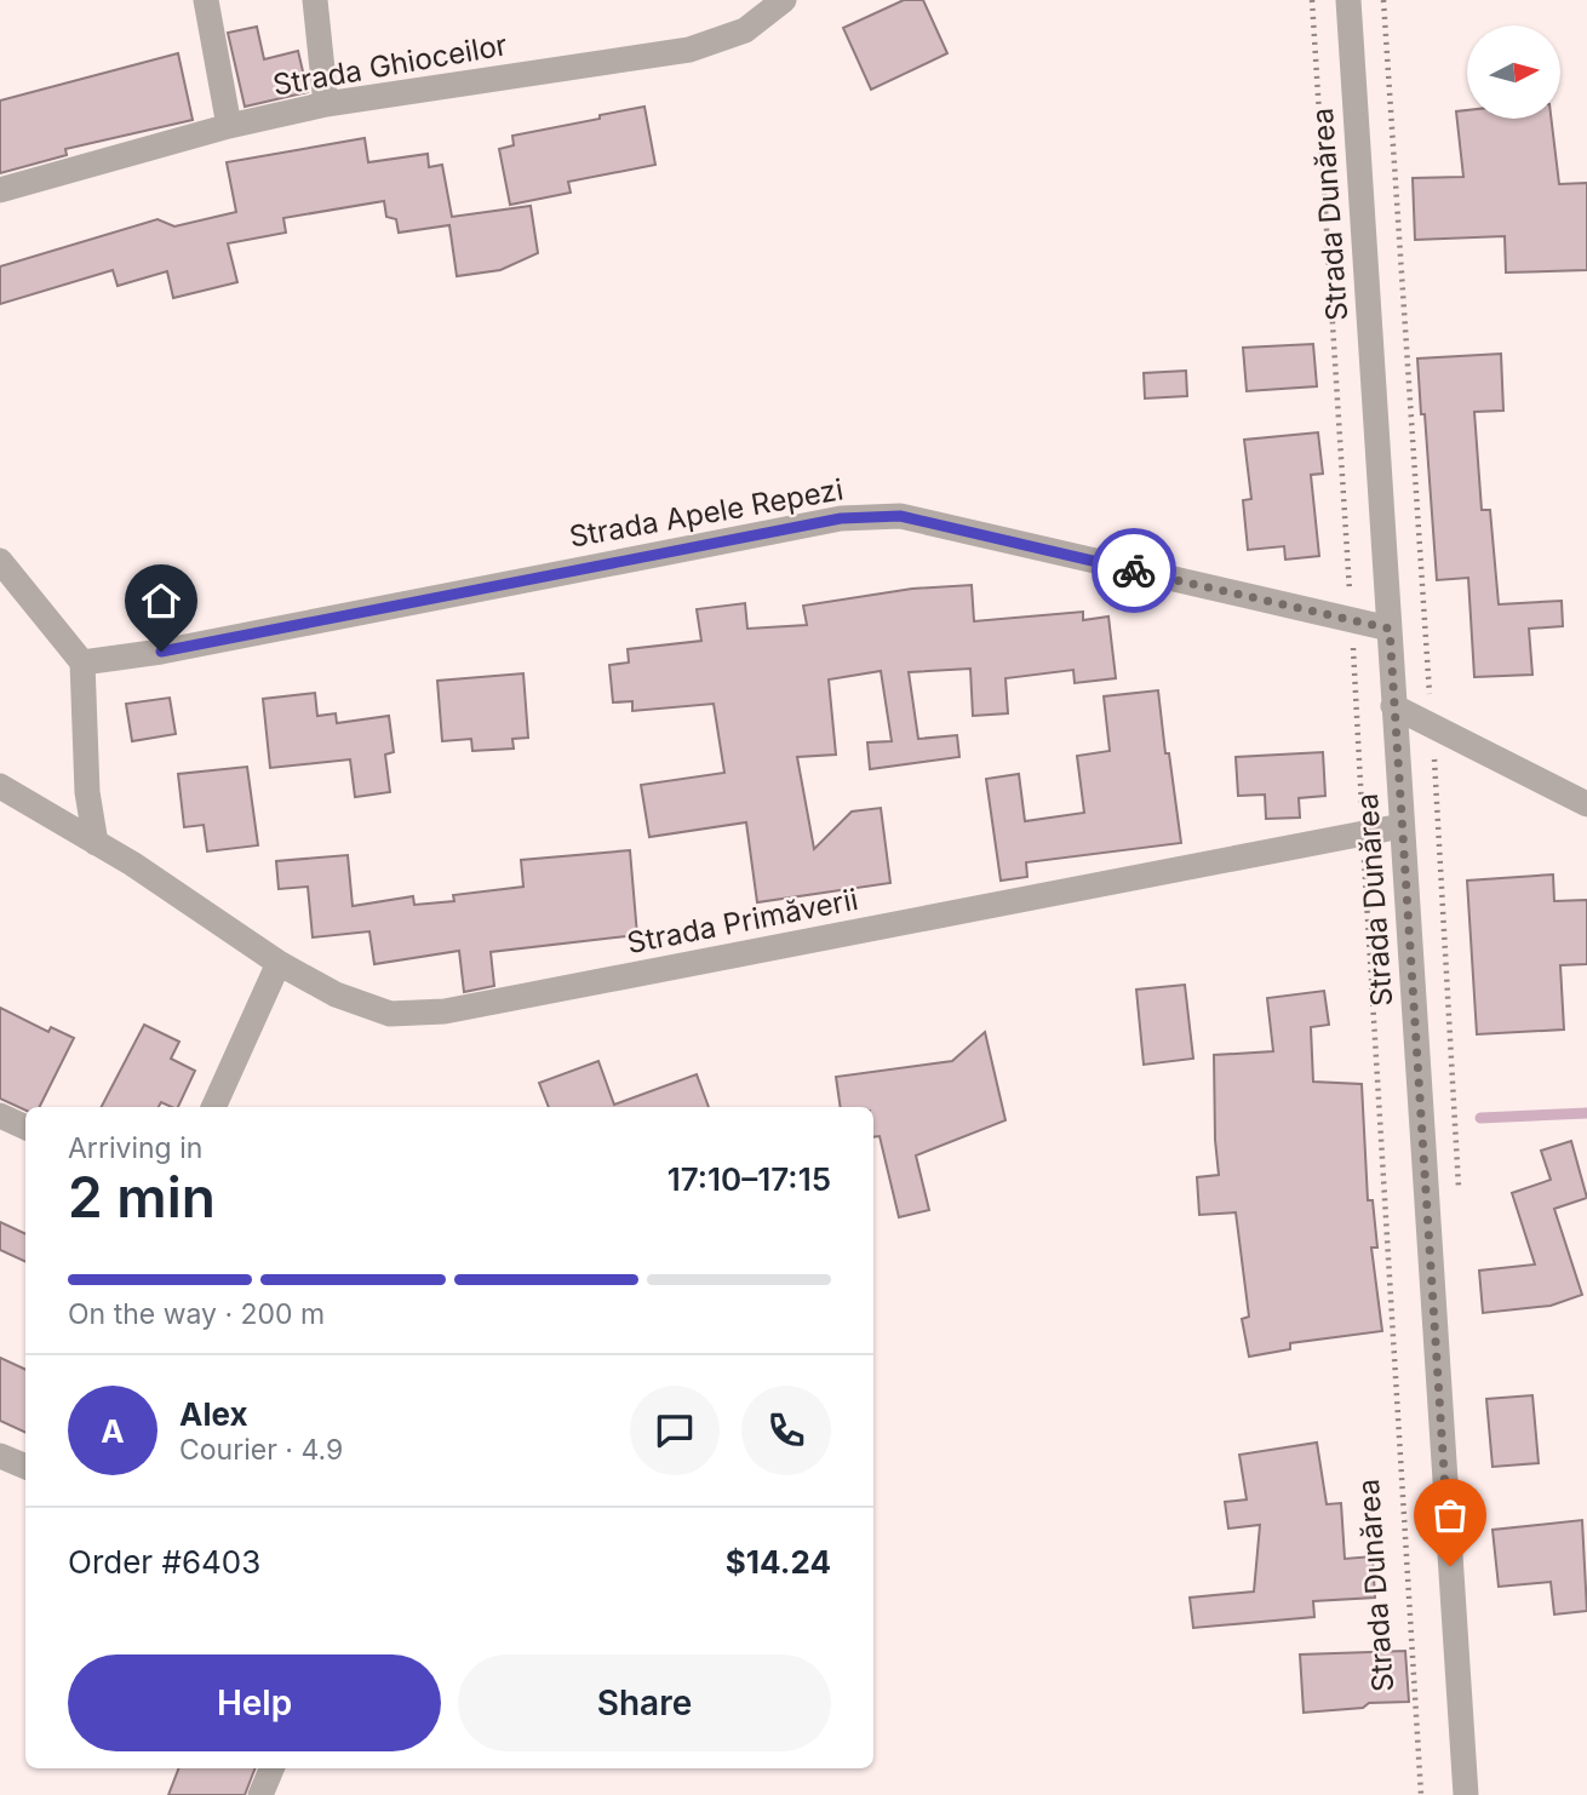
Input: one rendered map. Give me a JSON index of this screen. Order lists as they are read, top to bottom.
{
  "streets": {
    "street": [
      "Strada Ghioceilor",
      "Strada Dunărea",
      "Strada Apele Repezi",
      "Strada Primăverii"
    ]
  },
  "crossings": [
    ["Strada Dunărea", "Strada Apele Repezi"],
    ["Strada Dunărea", "Strada Primăverii"]
  ],
  "north": "right",
  "page": {
    "heading": ["2 min", "Arriving in", "17:10–17:15"],
    "panel": [
      "Alex",
      "Courier · 4.9",
      "Order #6403",
      "$14.24"
    ],
    "bar": "On the way · 200 m",
    "round": "A",
    "buttons": ["Help", "Share"]
  }
}
